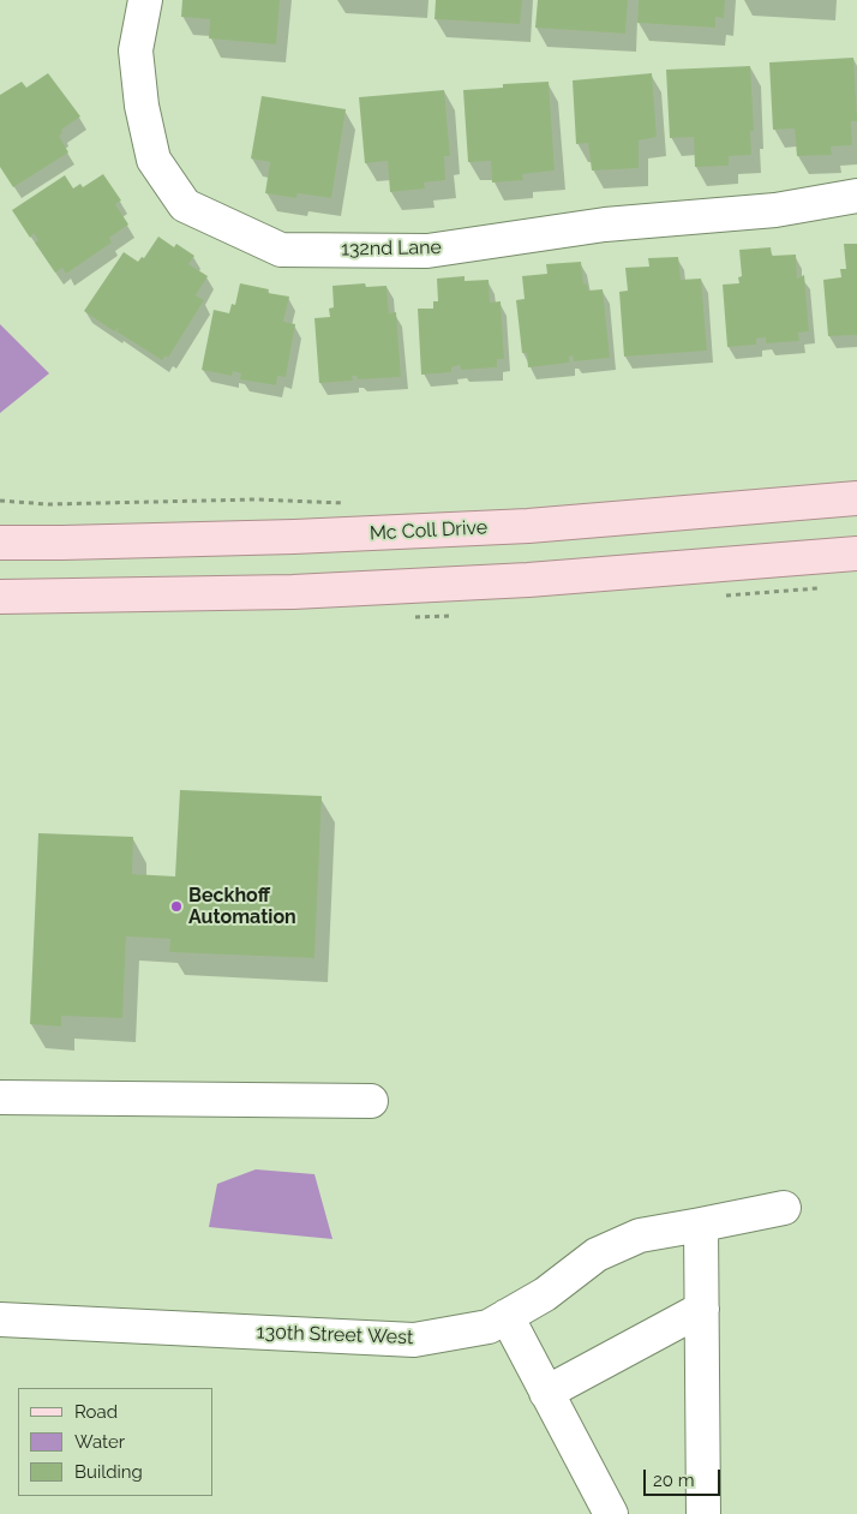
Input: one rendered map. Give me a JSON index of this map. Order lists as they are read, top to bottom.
{
  "streets": {
    "main road": ["Mc Coll Drive"],
    "street": ["132nd Lane", "130th Street West"]
  },
  "places": ["Beckhoff Automation"],
  "legend": ["Road", "Water", "Building"],
  "scale_bar": "20 m"
}
